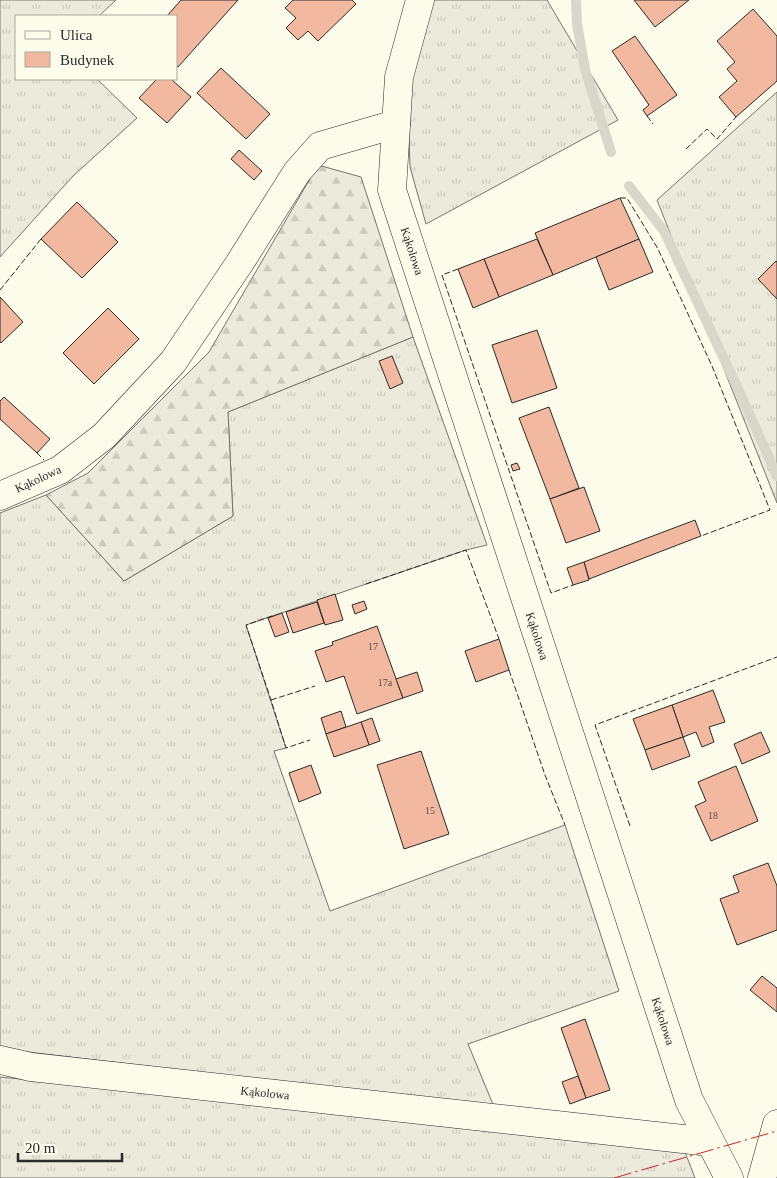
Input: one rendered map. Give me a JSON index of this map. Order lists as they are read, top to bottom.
{
  "streets": {
    "street": ["Kąkolowa"]
  },
  "house_numbers": [
    "17",
    "17a",
    "15",
    "18"
  ],
  "legend": ["Ulica", "Budynek"],
  "scale_bar": "20 m"
}
